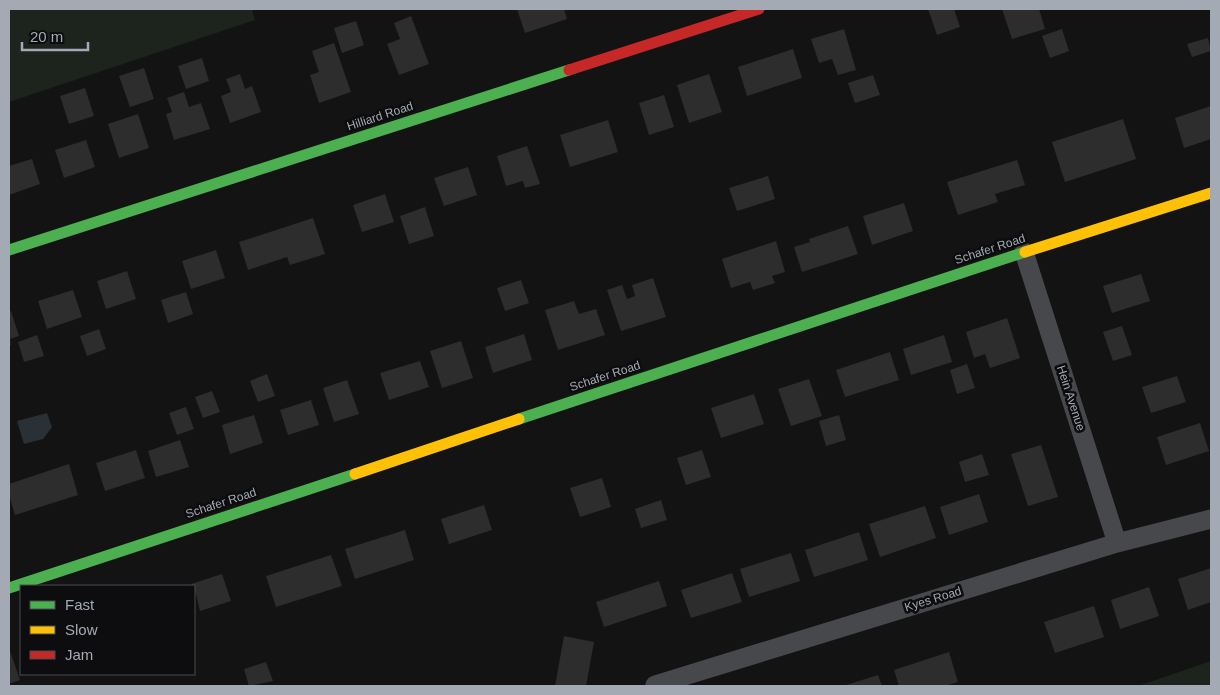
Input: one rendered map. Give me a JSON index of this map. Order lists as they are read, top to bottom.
{
  "streets": {
    "street": [
      "Hilliard Road",
      "Schafer Road",
      "Hein Avenue",
      "Kyes Road"
    ]
  },
  "crossings": [
    ["Schafer Road", "Hein Avenue"],
    ["Hein Avenue", "Kyes Road"]
  ],
  "legend": ["Fast", "Slow", "Jam"],
  "scale_bar": "20 m"
}
